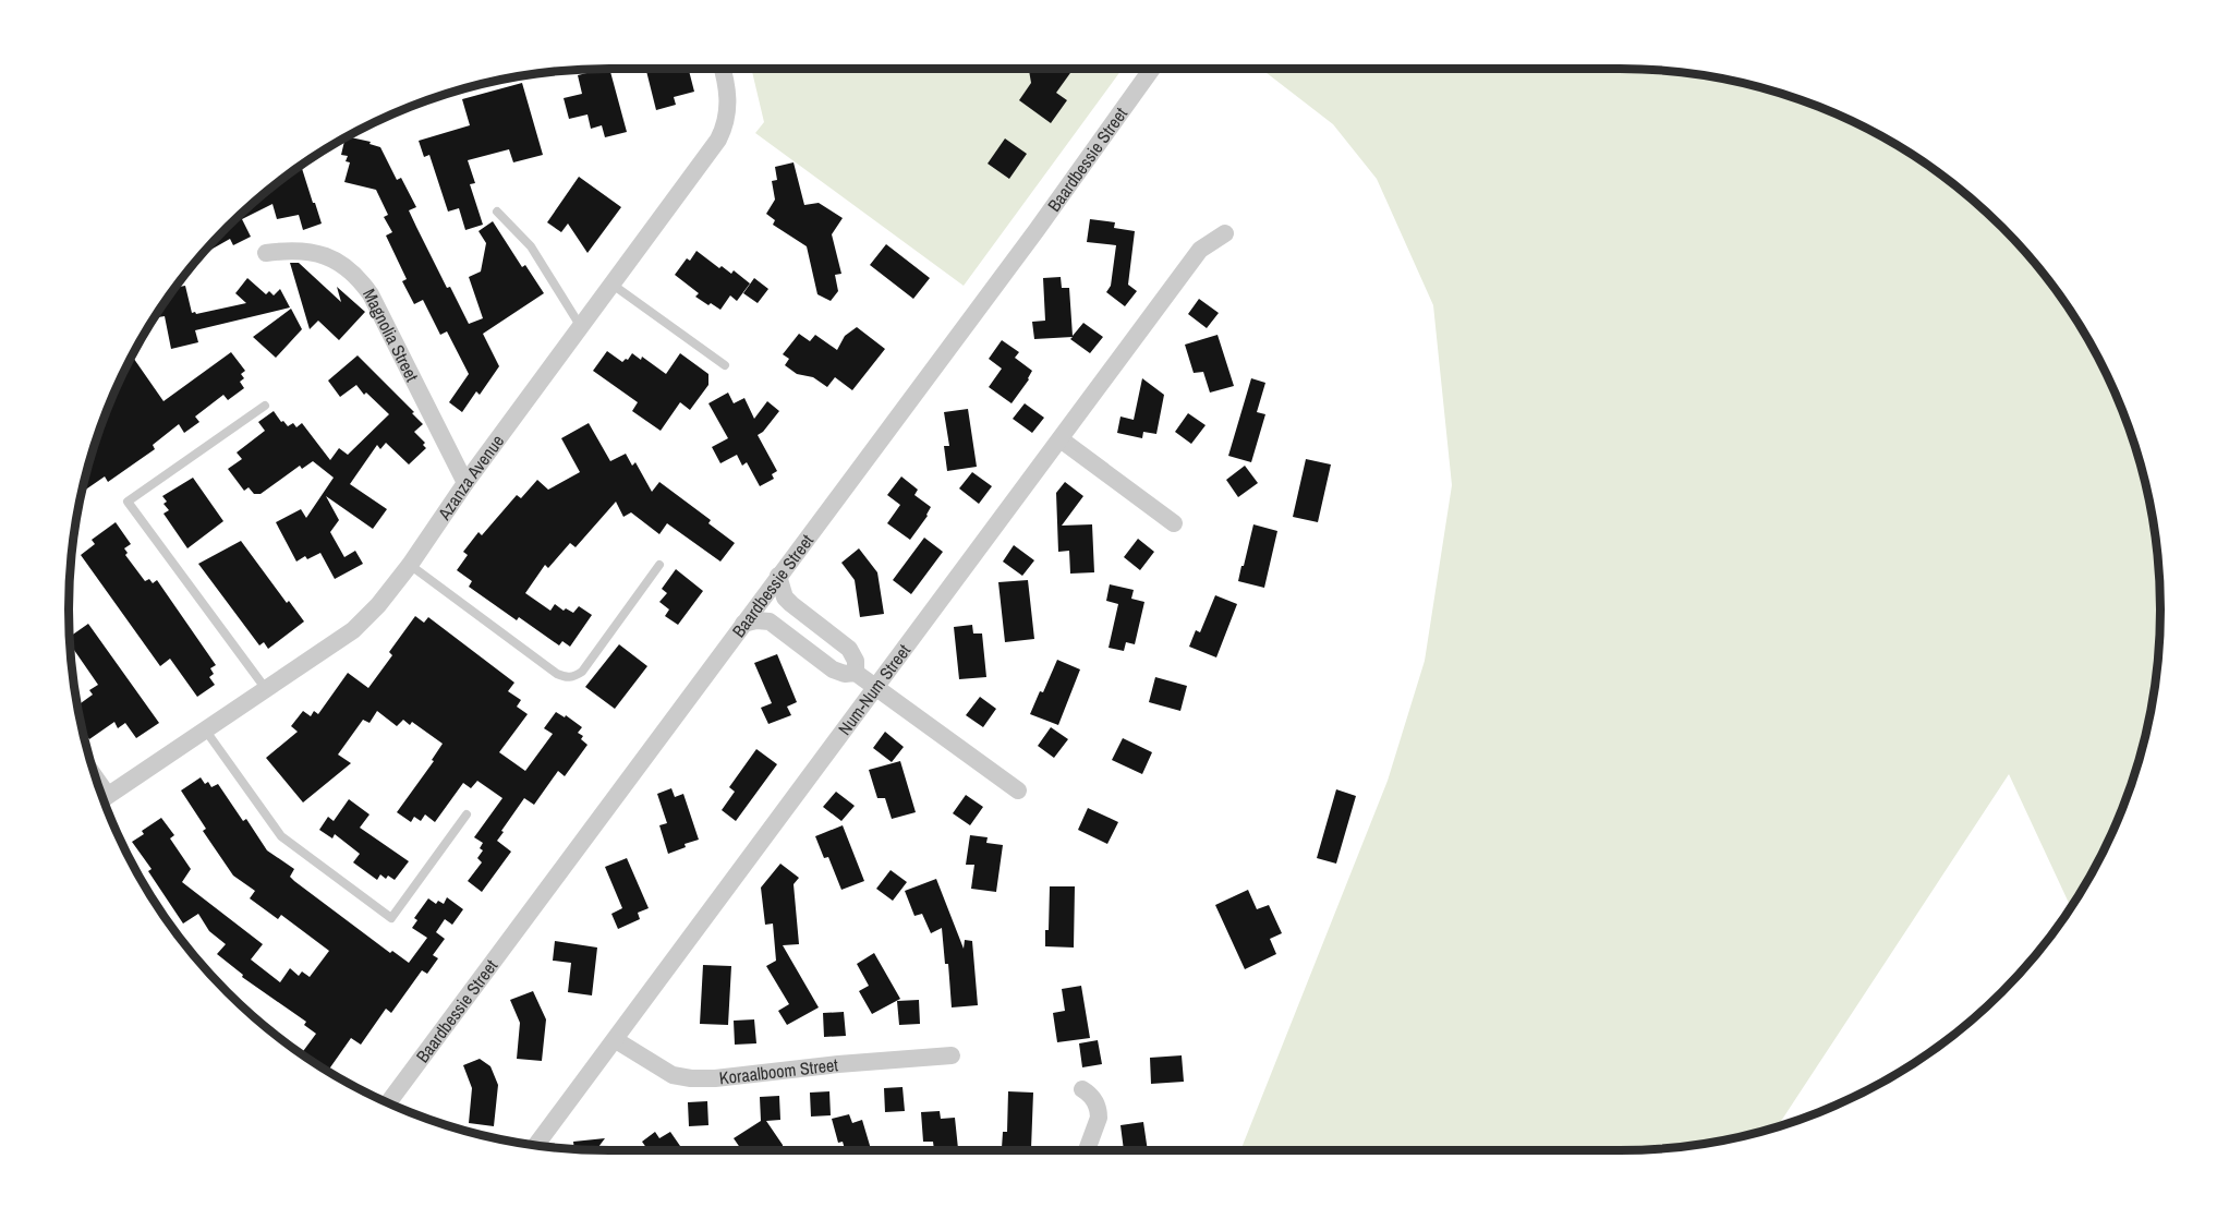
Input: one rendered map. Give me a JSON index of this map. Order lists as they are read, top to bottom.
{
  "streets": {
    "street": [
      "Baardbessie Street",
      "Magnolia Street",
      "Azanza Avenue",
      "Num-Num Street",
      "Koraalboom Street"
    ]
  },
  "crossings": [
    ["Magnolia Street", "Azanza Avenue"],
    ["Num-Num Street", "Koraalboom Street"]
  ]
}
